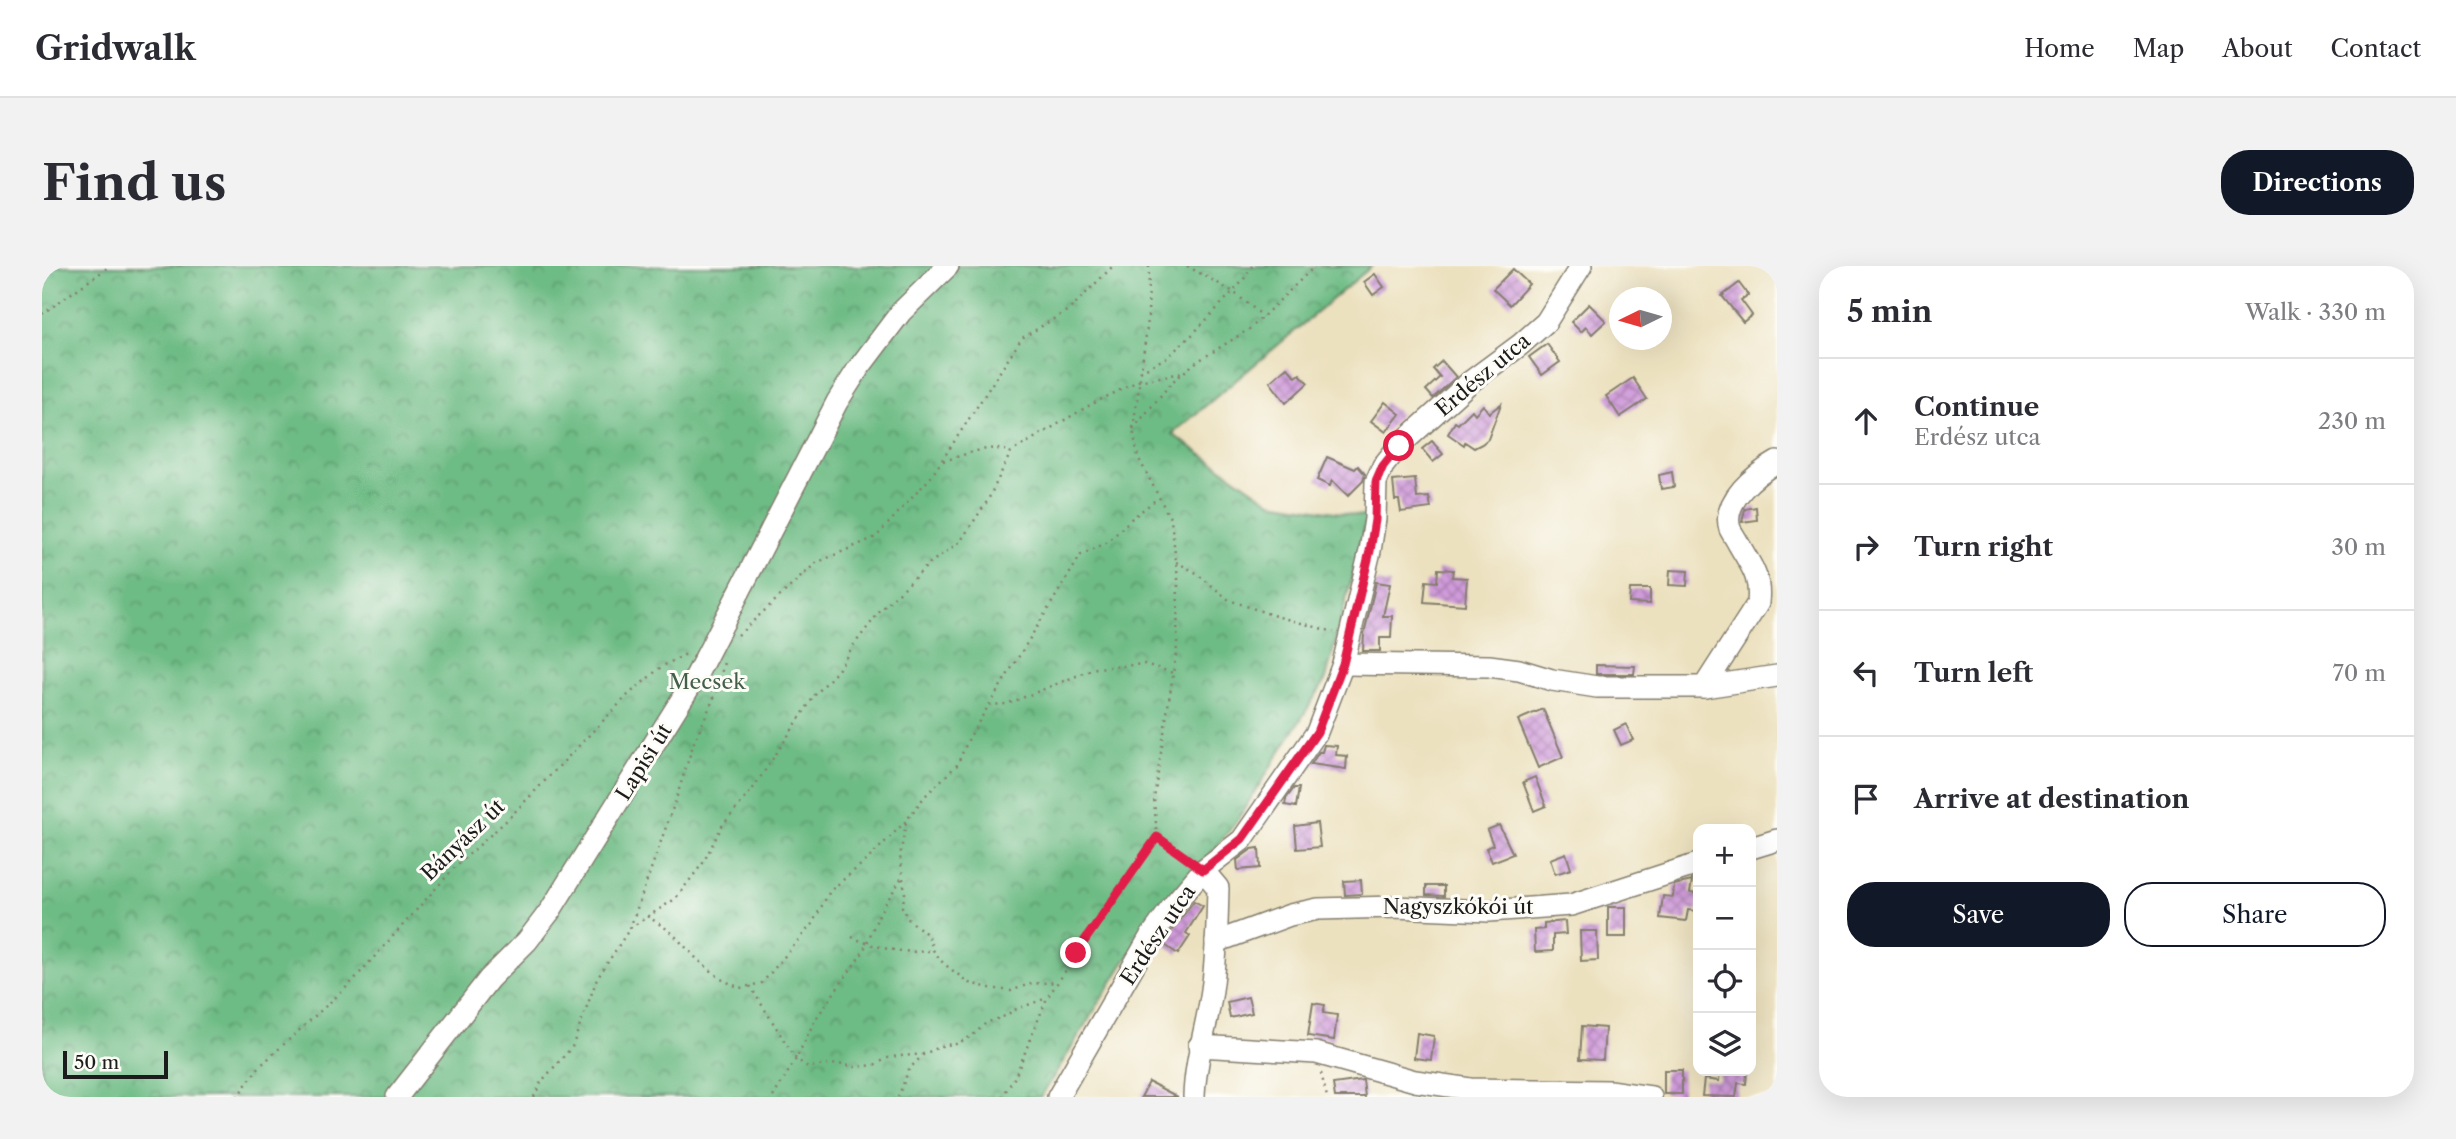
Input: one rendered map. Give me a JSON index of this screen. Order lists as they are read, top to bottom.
{
  "streets": {
    "street": ["Erdész utca", "Lapisi út", "Nagyszkókói út"],
    "path": ["Bányász út"]
  },
  "crossings": [
    ["Lapisi út", "Bányász út"]
  ],
  "parks": ["Mecsek"],
  "scale_bar": "50 m",
  "north": "left",
  "page": {
    "header": "Gridwalk",
    "nav": [
      "Home",
      "Map",
      "About",
      "Contact"
    ],
    "buttons": [
      "Directions",
      ["Save", "Share"]
    ],
    "title": "Find us",
    "heading": ["5 min", "Walk · 330 m"],
    "list": [
      ["Continue", "Erdész utca", "230 m"],
      ["Turn right", "30 m"],
      ["Turn left", "70 m"],
      "Arrive at destination"
    ],
    "map_buttons": ["+", "−"],
    "scale": "50 m"
  }
}
